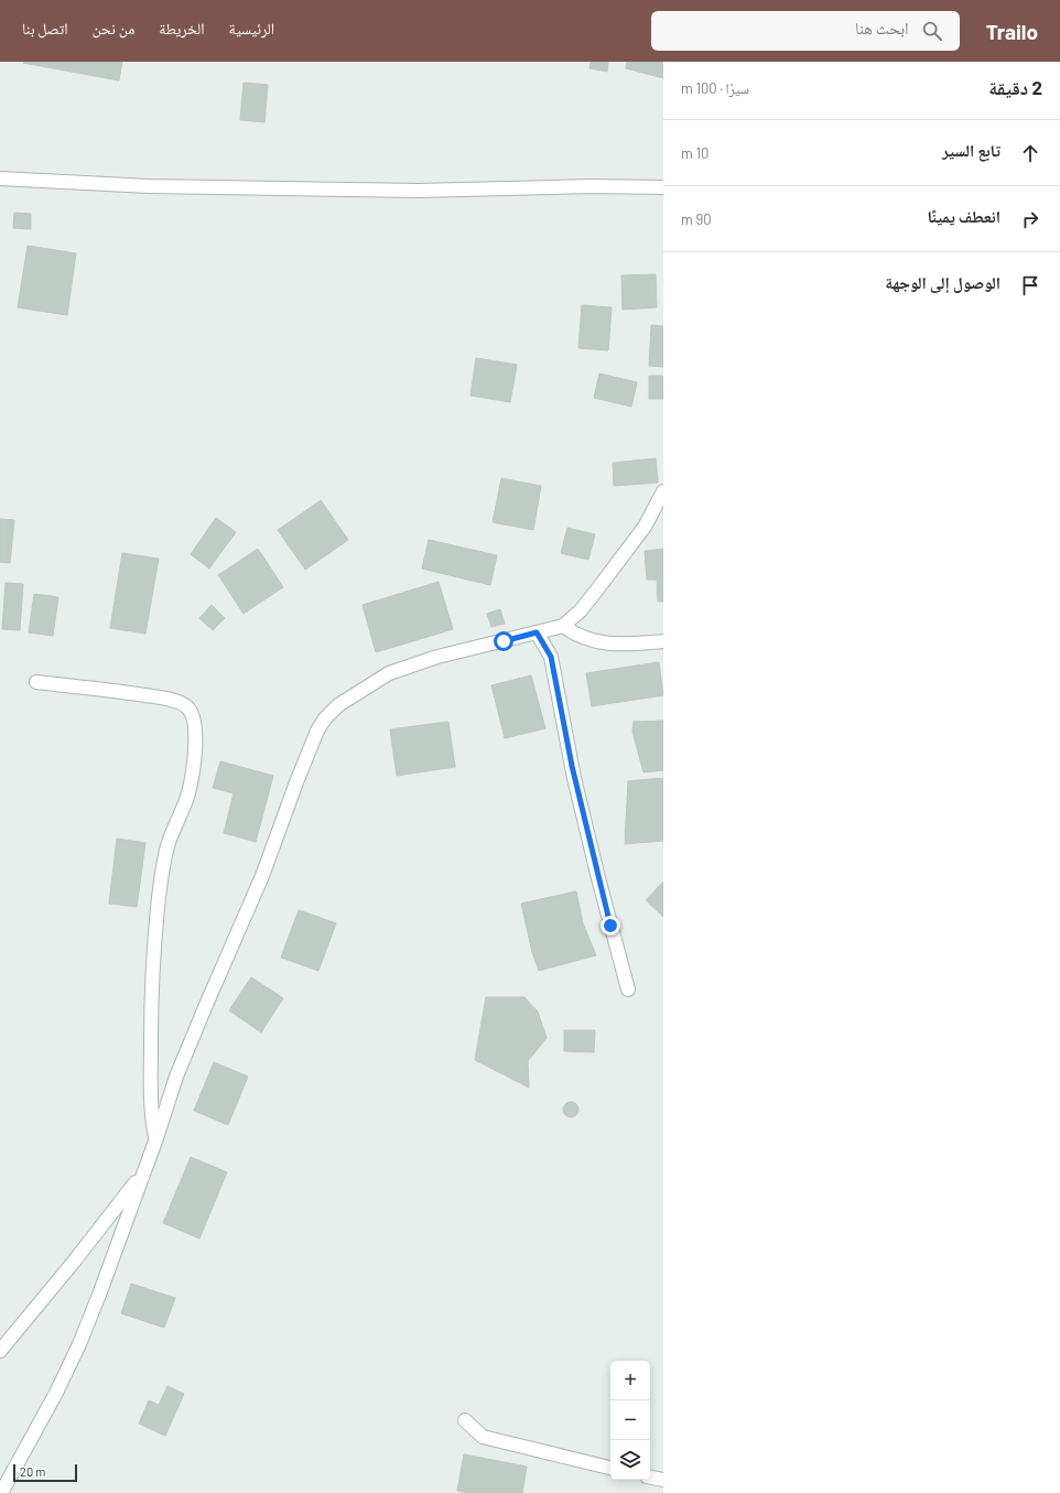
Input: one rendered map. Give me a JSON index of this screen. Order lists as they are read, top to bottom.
{
  "scale_bar": "20 m",
  "page": {
    "header": "Trailo",
    "search": "ابحث هنا",
    "nav": [
      "الرئيسية",
      "الخريطة",
      "من نحن",
      "اتصل بنا"
    ],
    "heading": ["2 دقيقة", "سيرًا · 100 m"],
    "list": [
      ["تابع السير", "10 m"],
      ["انعطف يمينًا", "90 m"],
      "الوصول إلى الوجهة"
    ],
    "map_buttons": ["+", "−"],
    "scale": "20 m"
  }
}
